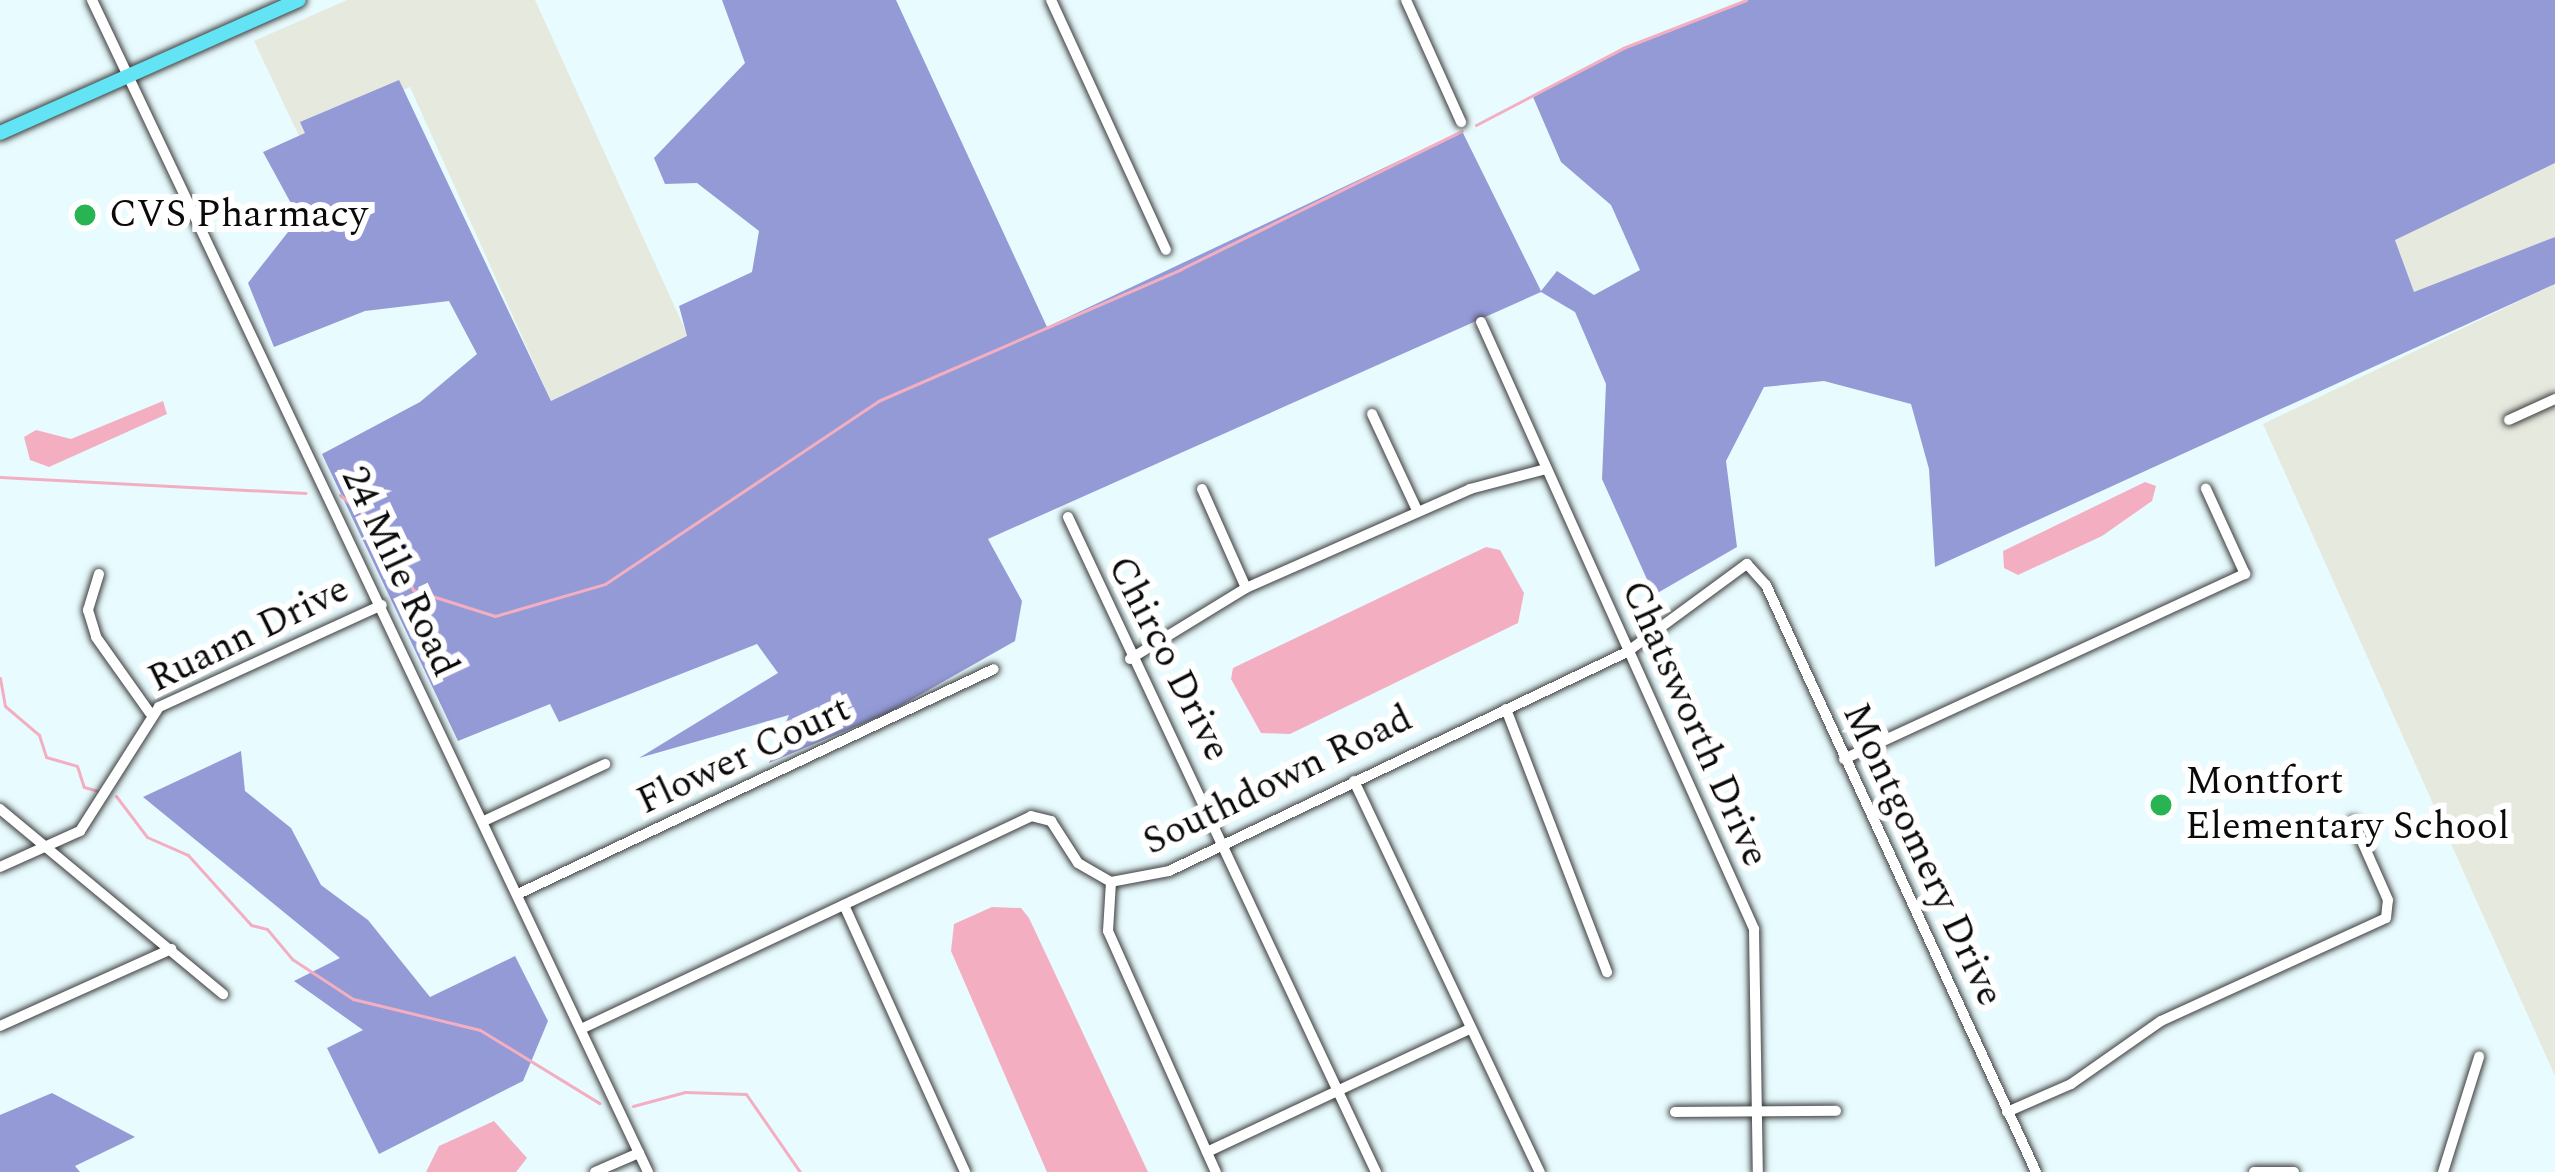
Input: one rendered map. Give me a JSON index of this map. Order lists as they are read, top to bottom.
{
  "streets": {
    "street": [
      "24 Mile Road",
      "Ruann Drive",
      "Chirco Drive",
      "Chatsworth Drive",
      "Flower Court",
      "Southdown Road",
      "Montgomery Drive"
    ]
  },
  "crossings": [
    ["24 Mile Road", "Ruann Drive"],
    ["24 Mile Road", "Flower Court"],
    ["24 Mile Road", "Southdown Road"],
    ["Chirco Drive", "Southdown Road"],
    ["Chatsworth Drive", "Southdown Road"],
    ["Southdown Road", "Montgomery Drive"]
  ],
  "places": ["CVS Pharmacy", "Montfort Elementary School"]
}
